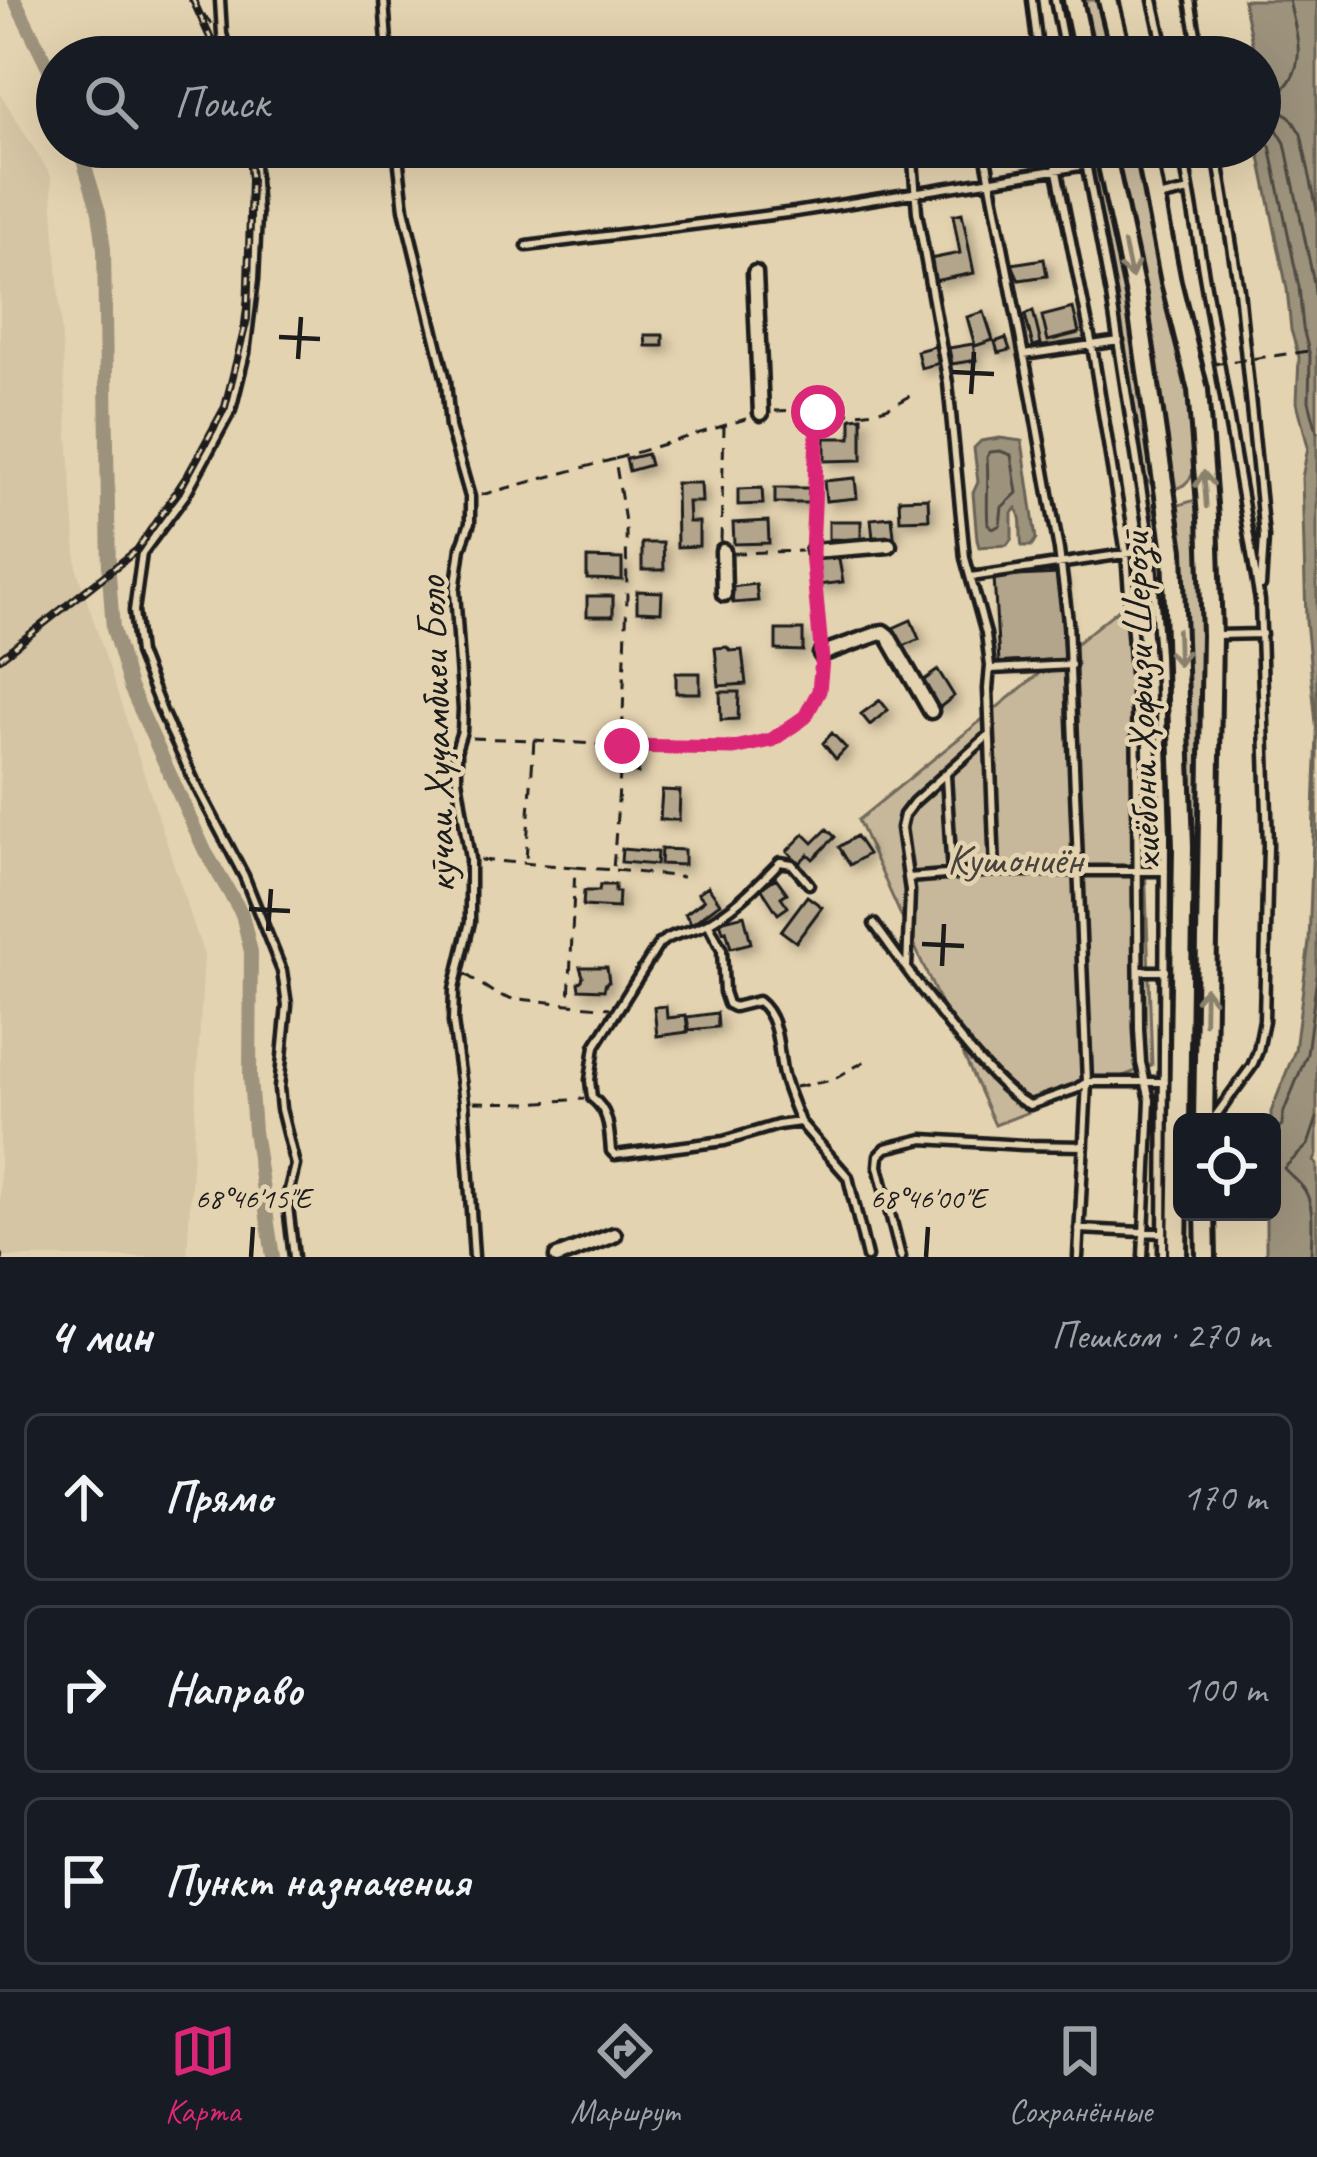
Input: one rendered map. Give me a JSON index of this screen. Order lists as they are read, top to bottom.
{
  "streets": {
    "main road": ["хиёбони Ҳофизи Шерозӣ"],
    "lane": ["кӯчаи Хуҷамбиеи Боло"]
  },
  "parks": ["Кушониён"],
  "page": {
    "search": "Поиск",
    "heading": ["4 мин", "Пешком · 270 m"],
    "list": [
      ["Прямо", "170 m"],
      ["Направо", "100 m"],
      "Пункт назначения"
    ],
    "nav": ["Карта", "Маршрут", "Сохранённые"]
  },
  "coordinates": ["68°46'15\"E", "68°46'00\"E"]
}
